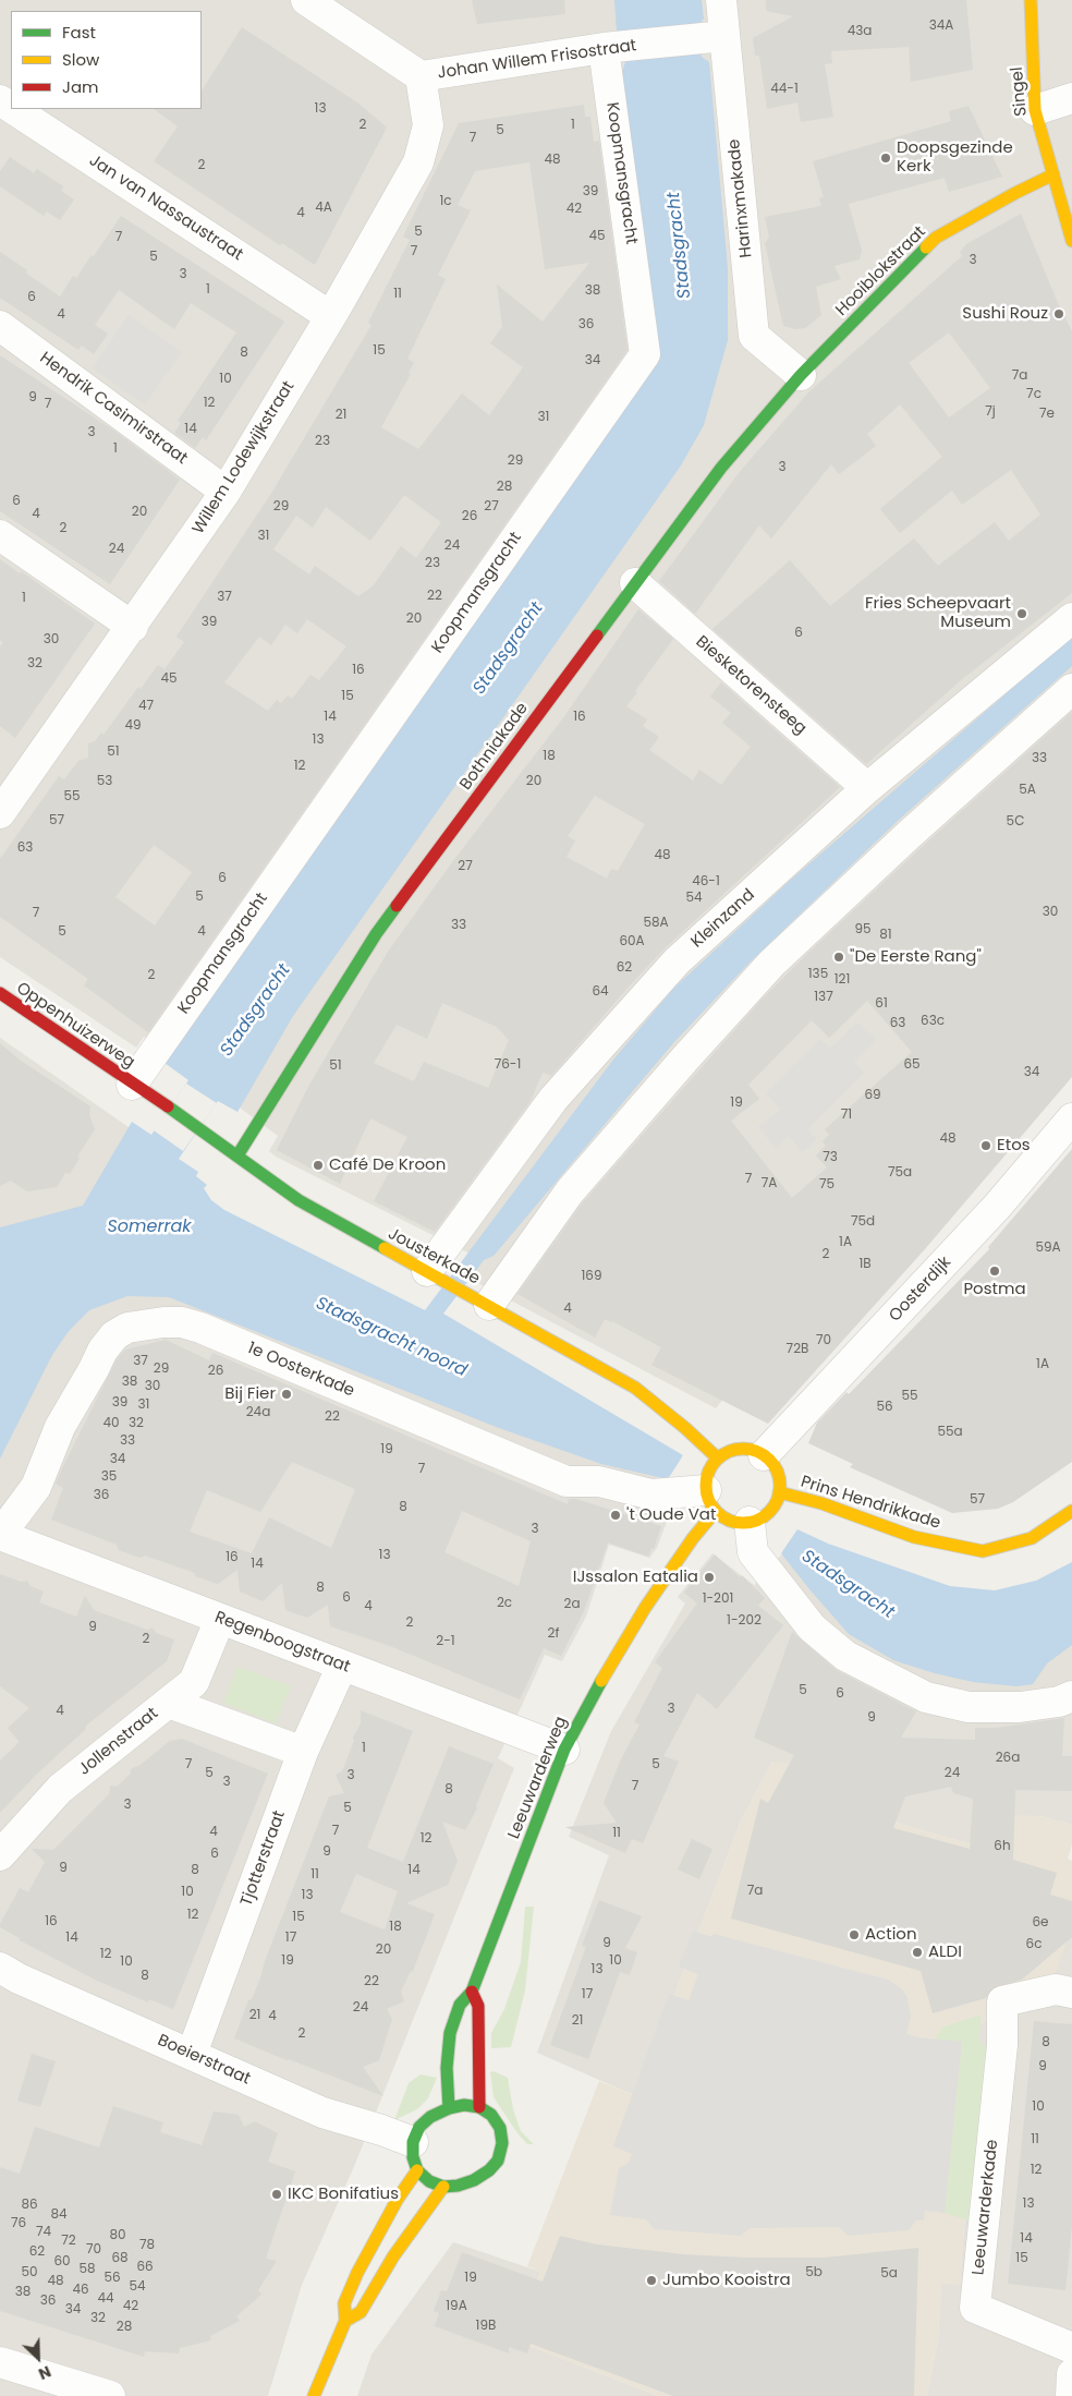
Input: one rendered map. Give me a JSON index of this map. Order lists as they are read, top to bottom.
{
  "streets": {
    "main road": [
      "Singel",
      "Hooiblokstraat",
      "Bothniakade",
      "Oppenhuizerweg",
      "Jousterkade",
      "Prins Hendrikkade",
      "Leeuwarderweg"
    ],
    "street": [
      "Johan Willem Frisostraat",
      "Koopmansgracht",
      "Harinxmakade",
      "Jan van Nassaustraat",
      "Hendrik Casimirstraat",
      "Willem Lodewijkstraat",
      "Biesketorensteeg",
      "Kleinzand",
      "Oosterdijk",
      "1e Oosterkade",
      "Regenboogstraat",
      "Jollenstraat",
      "Tjotterstraat",
      "Boeierstraat",
      "Leeuwarderkade"
    ]
  },
  "crossings": [
    ["Johan Willem Frisostraat", "Koopmansgracht"],
    ["Johan Willem Frisostraat", "Harinxmakade"],
    ["Johan Willem Frisostraat", "Willem Lodewijkstraat"],
    ["Singel", "Hooiblokstraat"],
    ["Koopmansgracht", "Oppenhuizerweg"],
    ["Koopmansgracht", "Jousterkade"],
    ["Harinxmakade", "Hooiblokstraat"],
    ["Harinxmakade", "Bothniakade"],
    ["Jan van Nassaustraat", "Willem Lodewijkstraat"],
    ["Hooiblokstraat", "Bothniakade"],
    ["Hendrik Casimirstraat", "Willem Lodewijkstraat"],
    ["Biesketorensteeg", "Bothniakade"],
    ["Biesketorensteeg", "Kleinzand"],
    ["Bothniakade", "Jousterkade"],
    ["Kleinzand", "Jousterkade"],
    ["Oppenhuizerweg", "Jousterkade"],
    ["Jousterkade", "Oosterdijk"],
    ["Jousterkade", "1e Oosterkade"],
    ["Jousterkade", "Prins Hendrikkade"],
    ["Jousterkade", "Leeuwarderweg"],
    ["Oosterdijk", "1e Oosterkade"],
    ["Oosterdijk", "Prins Hendrikkade"],
    ["Oosterdijk", "Leeuwarderweg"],
    ["1e Oosterkade", "Prins Hendrikkade"],
    ["1e Oosterkade", "Regenboogstraat"],
    ["1e Oosterkade", "Leeuwarderweg"],
    ["Prins Hendrikkade", "Leeuwarderweg"],
    ["Regenboogstraat", "Jollenstraat"],
    ["Regenboogstraat", "Leeuwarderweg"],
    ["Regenboogstraat", "Tjotterstraat"],
    ["Leeuwarderweg", "Boeierstraat"],
    ["Tjotterstraat", "Boeierstraat"]
  ],
  "water": ["Stadsgracht", "Somerrak", "Stadsgracht noord"],
  "places": [
    "Doopsgezinde Kerk",
    "Sushi Rouz",
    "Fries Scheepvaart Museum",
    "\"De Eerste Rang\"",
    "Etos",
    "Café De Kroon",
    "Postma",
    "Bij Fier",
    "'t Oude Vat",
    "IJssalon Eatalia",
    "Action",
    "ALDI",
    "IKC Bonifatius",
    "Jumbo Kooistra"
  ],
  "house_numbers": [
    "34A",
    "43a",
    "44-1",
    "13",
    "2",
    "1",
    "5",
    "7",
    "48",
    "2",
    "39",
    "1c",
    "4A",
    "42",
    "4",
    "5",
    "45",
    "7",
    "7",
    "5",
    "3",
    "3",
    "1",
    "38",
    "11",
    "6",
    "4",
    "36",
    "15",
    "8",
    "34",
    "7a",
    "10",
    "7c",
    "9",
    "12",
    "7",
    "7j",
    "7e",
    "21",
    "31",
    "14",
    "3",
    "23",
    "1",
    "29",
    "3",
    "28",
    "6",
    "29",
    "27",
    "20",
    "4",
    "26",
    "2",
    "31",
    "24",
    "24",
    "23",
    "22",
    "37",
    "1",
    "20",
    "39",
    "6",
    "30",
    "32",
    "16",
    "45",
    "15",
    "47",
    "14",
    "16",
    "49",
    "13",
    "51",
    "18",
    "33",
    "12",
    "53",
    "20",
    "5A",
    "55",
    "57",
    "5C",
    "63",
    "48",
    "27",
    "6",
    "46-1",
    "5",
    "54",
    "30",
    "7",
    "58A",
    "33",
    "95",
    "5",
    "4",
    "81",
    "60A",
    "62",
    "135",
    "2",
    "121",
    "64",
    "137",
    "61",
    "63c",
    "63",
    "76-1",
    "65",
    "51",
    "34",
    "69",
    "19",
    "71",
    "48",
    "73",
    "75a",
    "7",
    "7A",
    "75",
    "75d",
    "1A",
    "59A",
    "2",
    "1B",
    "169",
    "4",
    "70",
    "72B",
    "37",
    "1A",
    "29",
    "26",
    "38",
    "30",
    "55",
    "39",
    "31",
    "56",
    "24a",
    "22",
    "40",
    "32",
    "55a",
    "33",
    "19",
    "34",
    "7",
    "35",
    "36",
    "57",
    "8",
    "3",
    "13",
    "16",
    "14",
    "8",
    "6",
    "1-201",
    "2c",
    "2a",
    "4",
    "1-202",
    "2",
    "9",
    "2f",
    "2",
    "2-1",
    "5",
    "6",
    "3",
    "4",
    "9",
    "1",
    "26a",
    "7",
    "5",
    "5",
    "24",
    "3",
    "3",
    "7",
    "8",
    "3",
    "5",
    "7",
    "4",
    "11",
    "12",
    "6h",
    "9",
    "6",
    "9",
    "8",
    "14",
    "11",
    "7a",
    "10",
    "13",
    "12",
    "15",
    "16",
    "6e",
    "18",
    "14",
    "17",
    "9",
    "6c",
    "20",
    "12",
    "19",
    "10",
    "10",
    "13",
    "8",
    "22",
    "17",
    "24",
    "21",
    "4",
    "21",
    "2",
    "8",
    "9",
    "10",
    "11",
    "12",
    "13",
    "86",
    "84",
    "76",
    "74",
    "80",
    "14",
    "72",
    "78",
    "70",
    "62",
    "68",
    "15",
    "60",
    "66",
    "58",
    "50",
    "5b",
    "5a",
    "56",
    "19",
    "48",
    "54",
    "46",
    "38",
    "44",
    "36",
    "42",
    "19A",
    "34",
    "32",
    "19B",
    "28"
  ],
  "legend": ["Fast", "Slow", "Jam"],
  "north": "bottom right"
}
